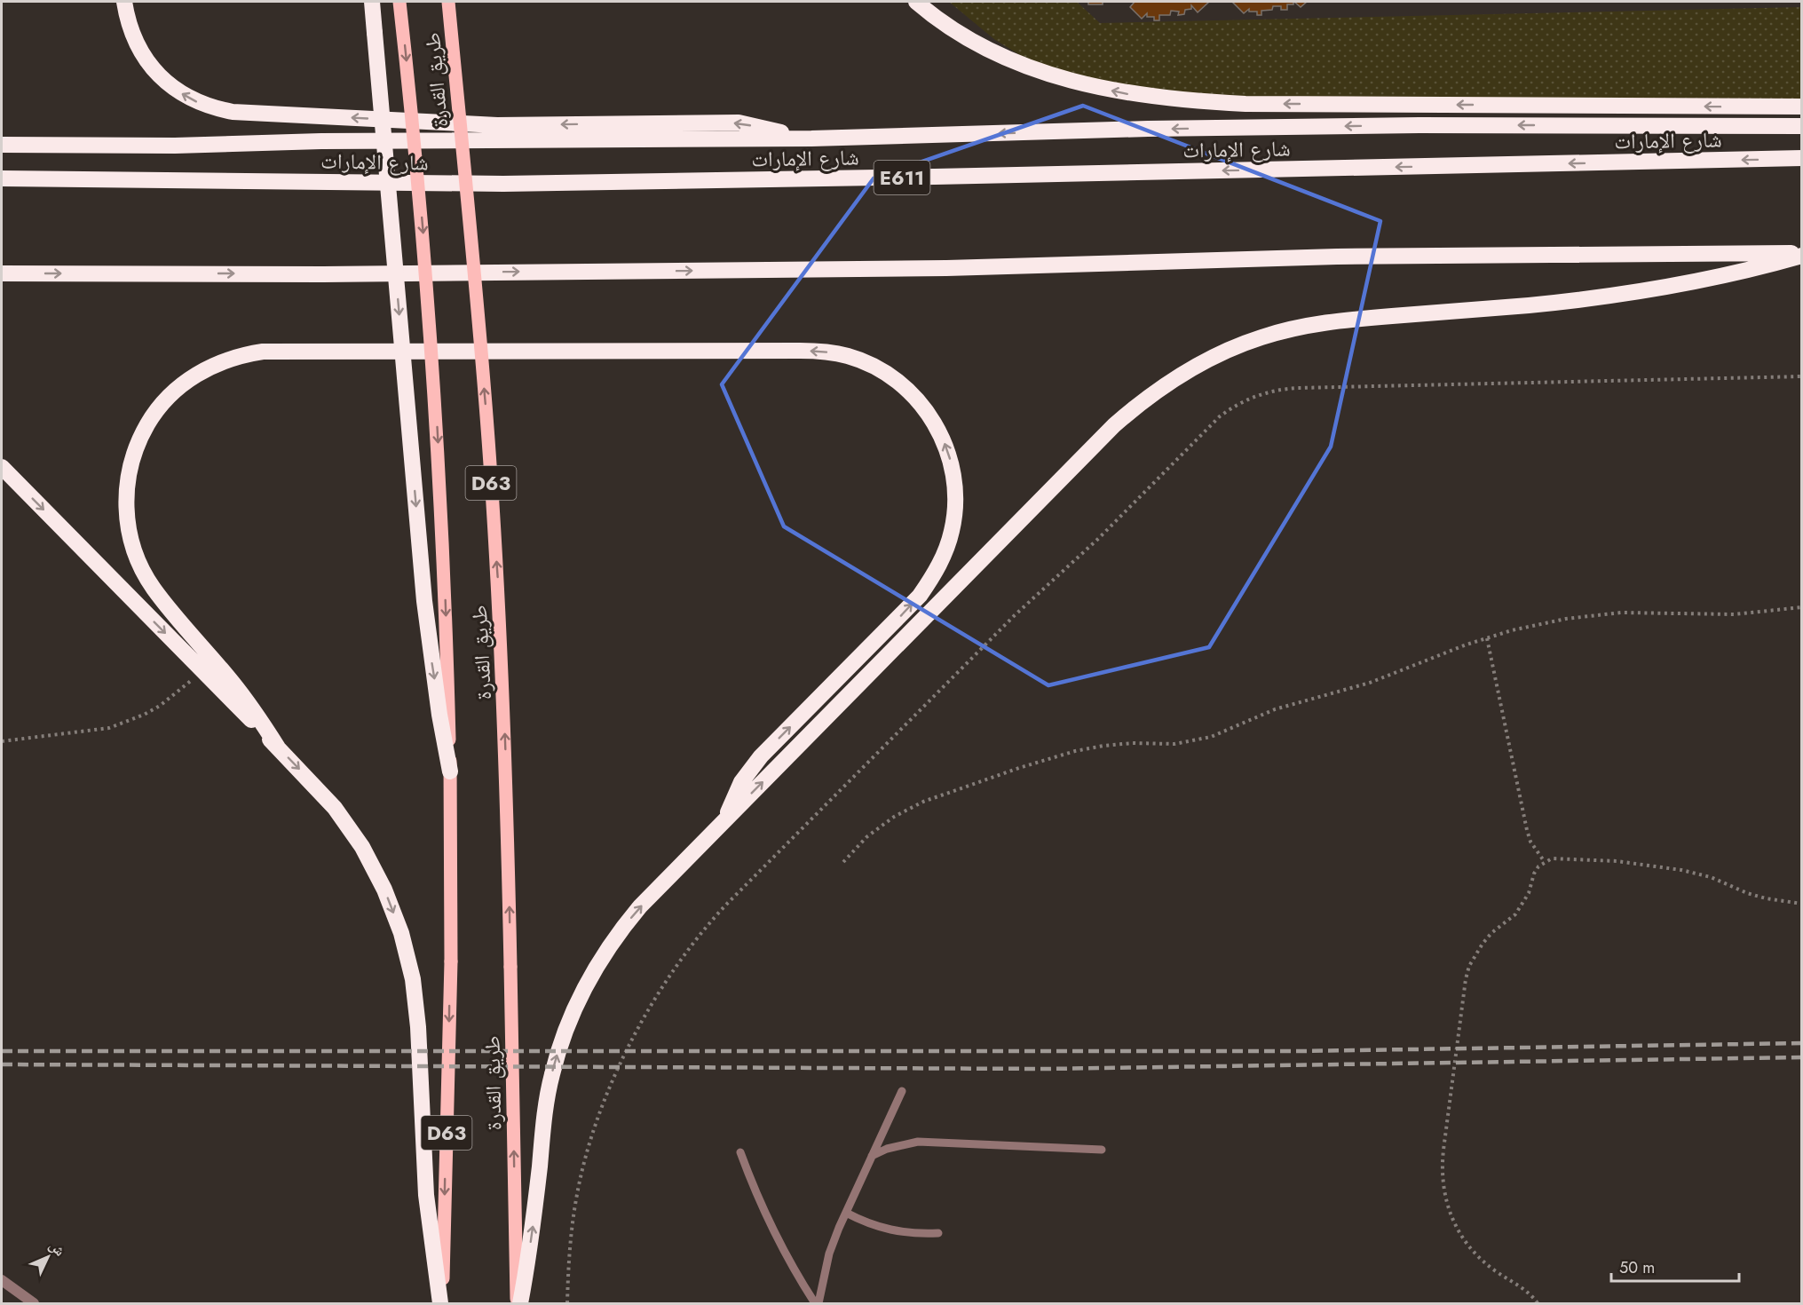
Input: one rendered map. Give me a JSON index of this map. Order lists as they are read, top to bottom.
{
  "streets": {
    "highway": ["شارع الإمارات", "E611"],
    "main road": ["طريق القدرة", "D63"]
  },
  "scale_bar": "50 m",
  "north": "top right"
}
